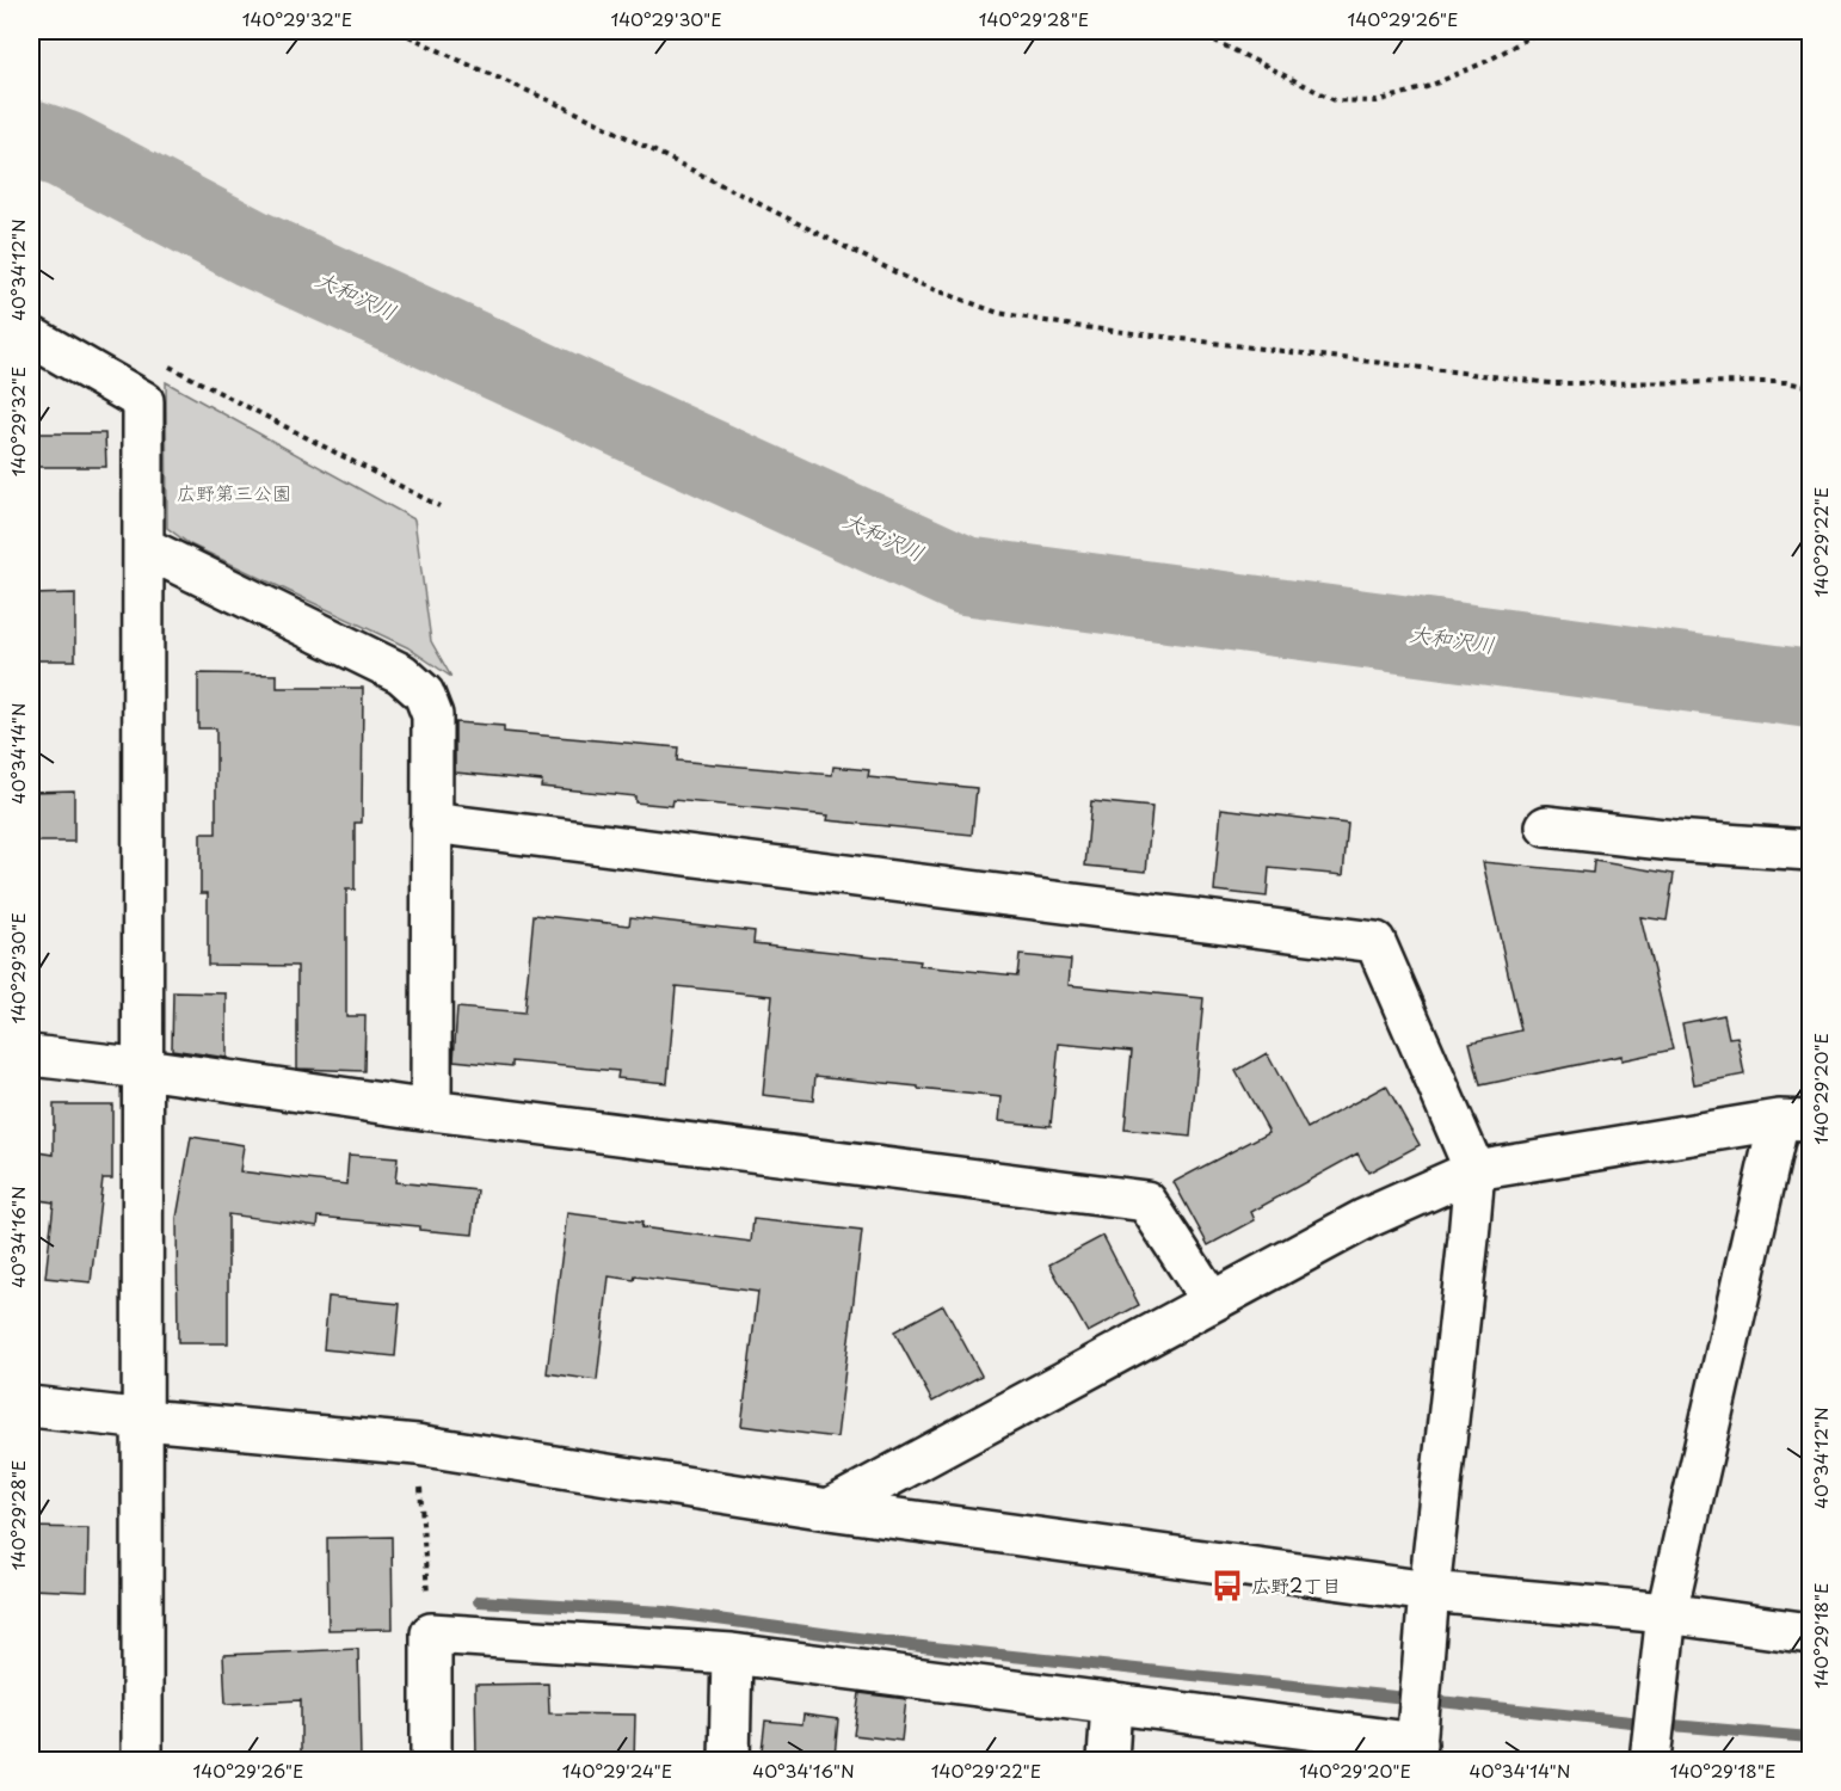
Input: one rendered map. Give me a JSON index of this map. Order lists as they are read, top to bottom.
{
  "water": ["大和沢川"],
  "parks": ["広野第三公園"],
  "places": {
    "bus stop": ["広野2丁目"]
  },
  "coordinates": [
    "140°29'32\"E",
    "140°29'30\"E",
    "140°29'28\"E",
    "140°29'26\"E",
    "40°34'12\"N",
    "140°29'22\"E",
    "40°34'14\"N",
    "140°29'20\"E",
    "40°34'16\"N",
    "140°29'18\"E",
    "140°29'24\"E"
  ]
}
